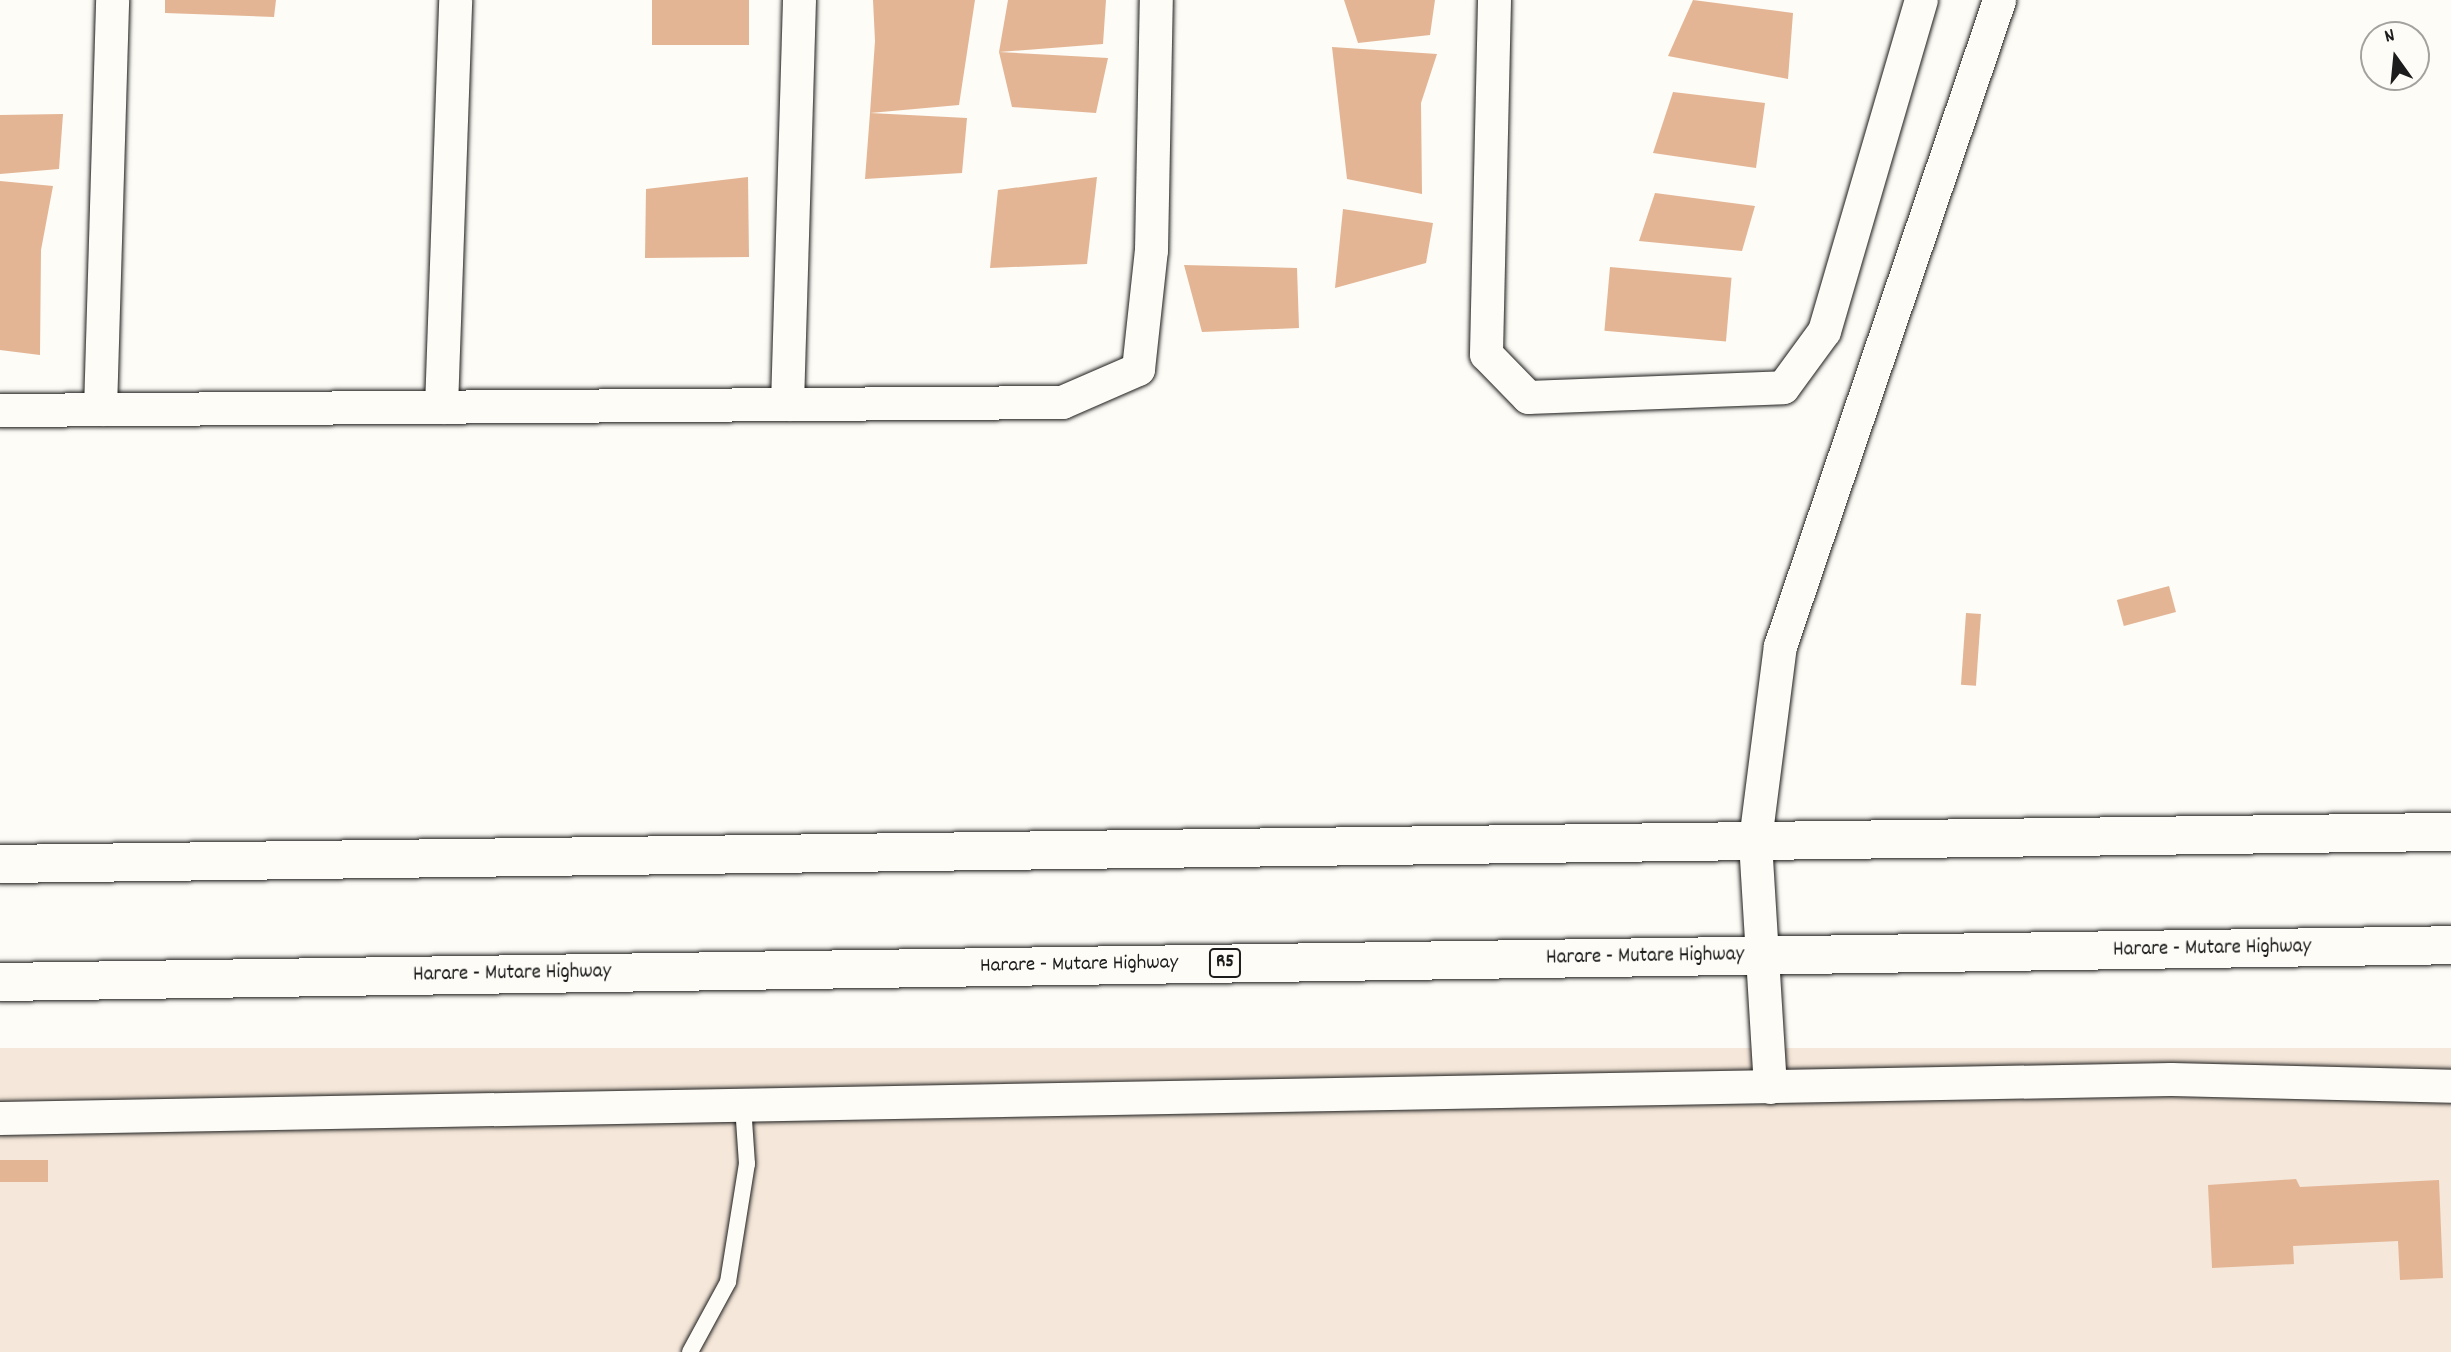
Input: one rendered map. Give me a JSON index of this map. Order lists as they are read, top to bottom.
{
  "streets": {
    "highway": ["Harare - Mutare Highway", "R5"]
  },
  "north": "top"
}
